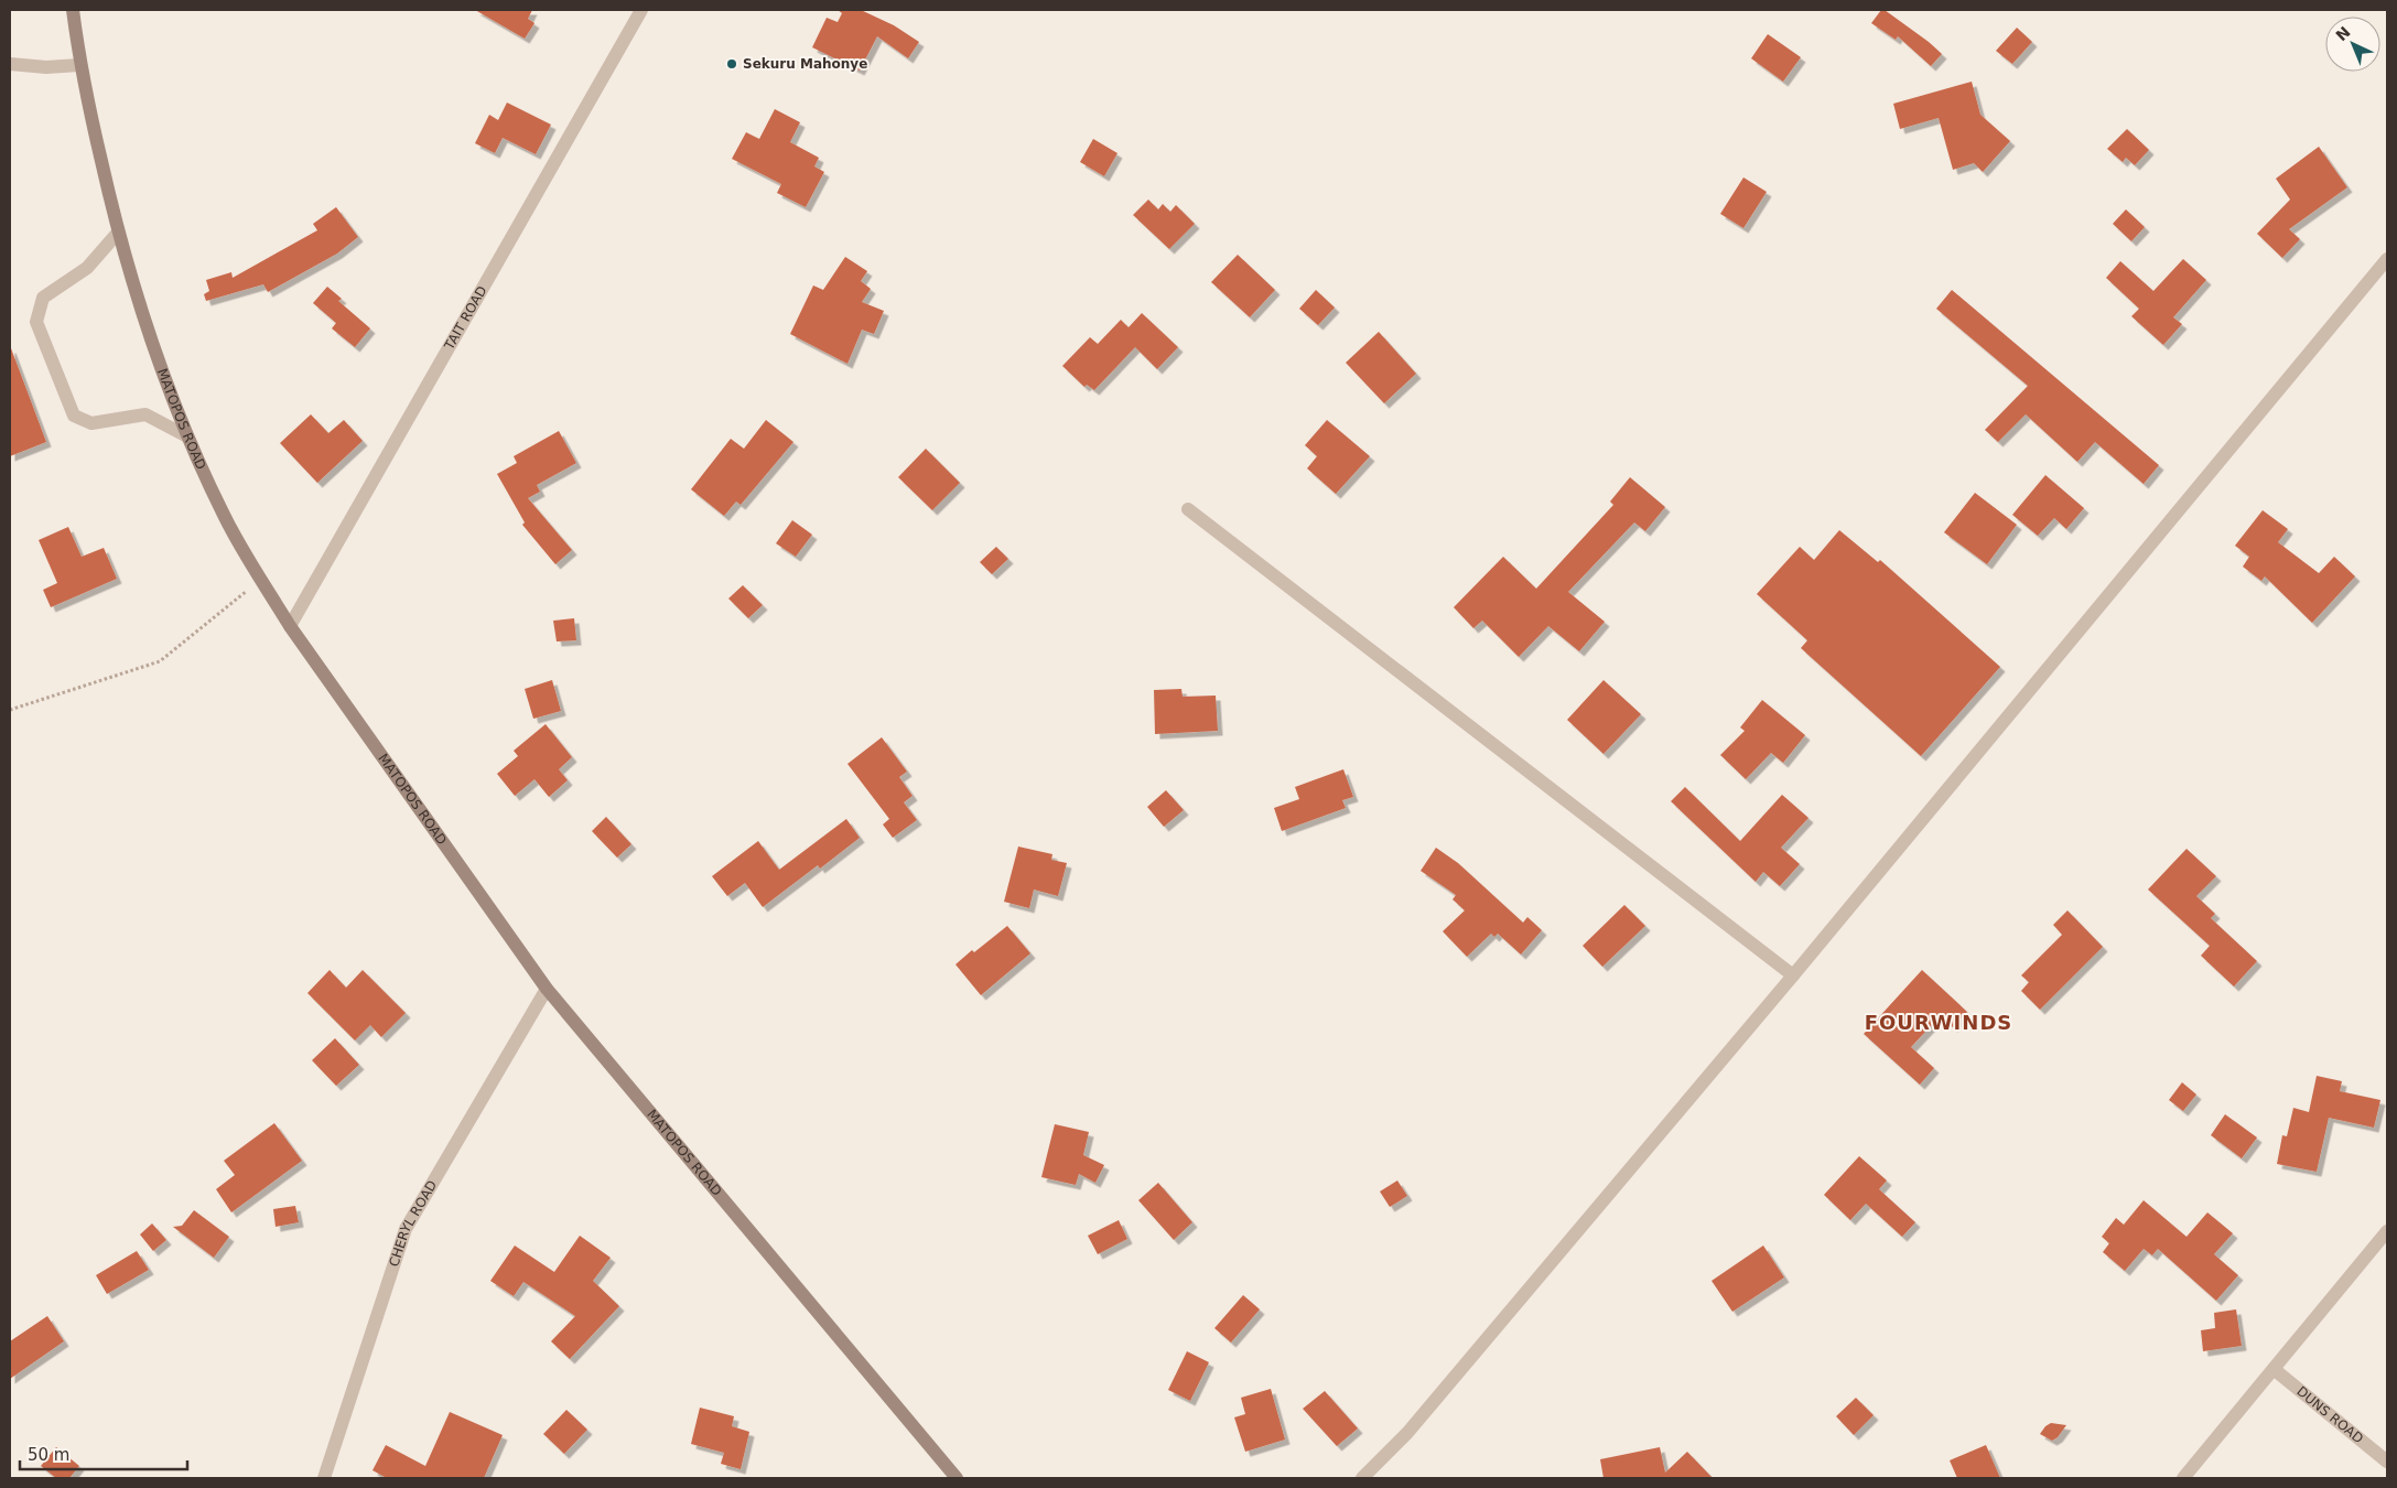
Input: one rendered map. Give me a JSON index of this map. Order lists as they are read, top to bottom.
{
  "streets": {
    "main road": ["MATOPOS ROAD"],
    "street": ["TAIT ROAD", "CHERYL ROAD", "DUNS ROAD"]
  },
  "crossings": [
    ["TAIT ROAD", "MATOPOS ROAD"],
    ["MATOPOS ROAD", "CHERYL ROAD"]
  ],
  "districts": ["FOURWINDS"],
  "places": ["Sekuru Mahonye"],
  "scale_bar": "50 m",
  "north": "top left"
}
